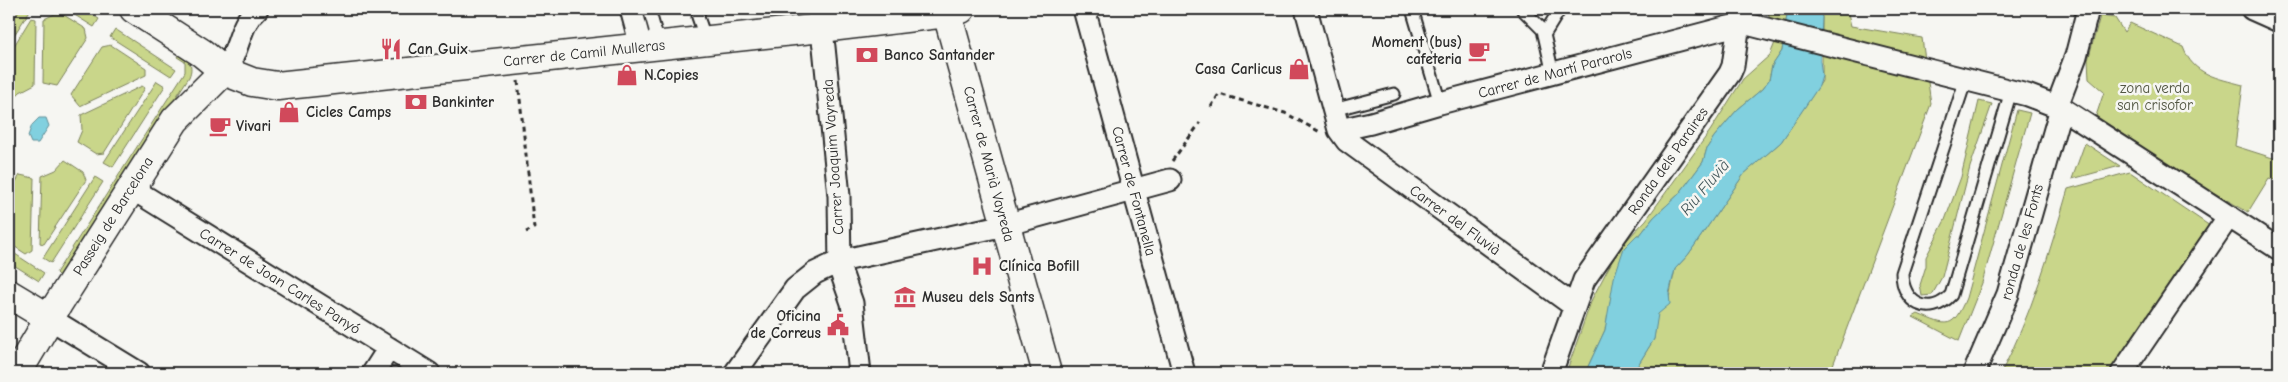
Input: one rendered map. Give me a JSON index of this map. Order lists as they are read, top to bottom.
{
  "streets": {
    "main road": ["Carrer de Camil Mulleras", "Carrer de Marià Vayreda", "Passeig de Barcelona"],
    "street": [
      "Carrer de Martí Pararols",
      "Carrer Joaquim Vayreda",
      "Ronda dels Paraires",
      "Carrer de Fontanella",
      "Carrer del Fluvià",
      "ronda de les Fonts",
      "Carrer de Joan Carles Panyó"
    ]
  },
  "crossings": [
    ["Carrer de Camil Mulleras", "Carrer Joaquim Vayreda"],
    ["Carrer de Camil Mulleras", "Carrer de Marià Vayreda"],
    ["Carrer de Camil Mulleras", "Passeig de Barcelona"],
    ["Carrer de Martí Pararols", "Ronda dels Paraires"],
    ["Carrer de Martí Pararols", "Carrer del Fluvià"],
    ["Carrer de Martí Pararols", "ronda de les Fonts"],
    ["Ronda dels Paraires", "Carrer del Fluvià"],
    ["Passeig de Barcelona", "Carrer de Joan Carles Panyó"]
  ],
  "water": ["Riu Fluvià"],
  "parks": ["zona verda san crisofor"],
  "places": {
    "restaurant": ["Can Guix"],
    "cafe": ["Moment (bus) cafeteria", "Vivari"],
    "bank": ["Banco Santander", "Bankinter"],
    "shop": ["Casa Carlicus", "N.Copies", "Cicles Camps"],
    "hospital": ["Clínica Bofill"],
    "museum": ["Museu dels Sants"],
    "public building": ["Oficina de Correus"]
  }
}
